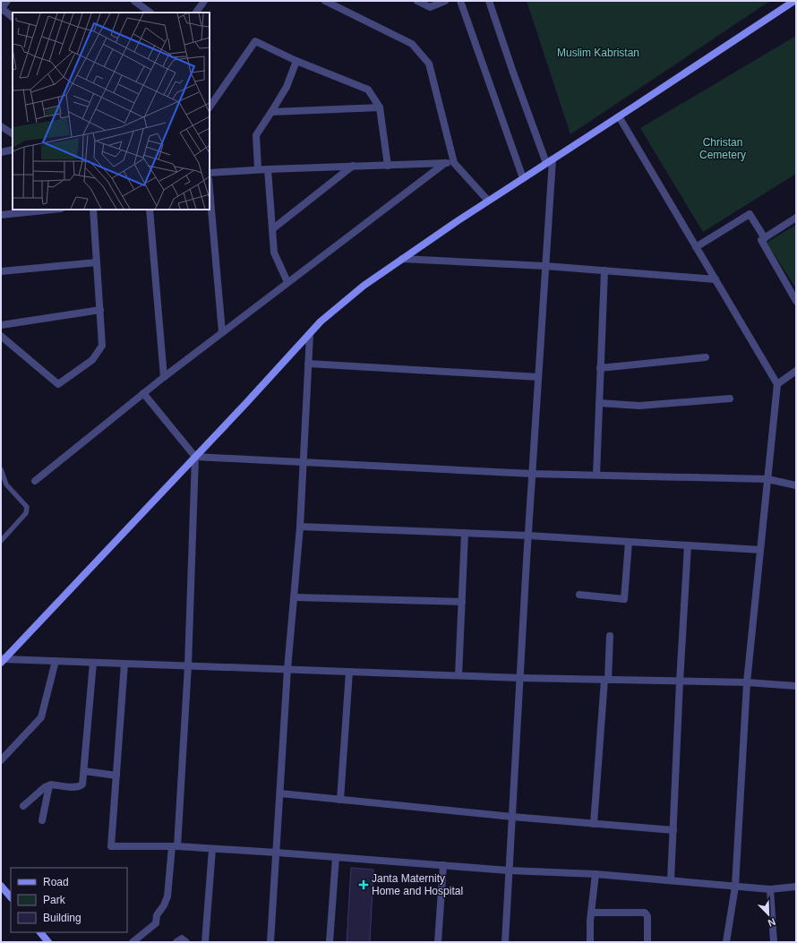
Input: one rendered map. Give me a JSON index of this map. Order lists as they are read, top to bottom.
{
  "parks": ["Muslim Kabristan", "Christan Cemetery"],
  "places": {
    "health": ["Janta Maternity Home and Hospital"]
  },
  "legend": ["Road", "Park", "Building"],
  "north": "bottom right"
}
